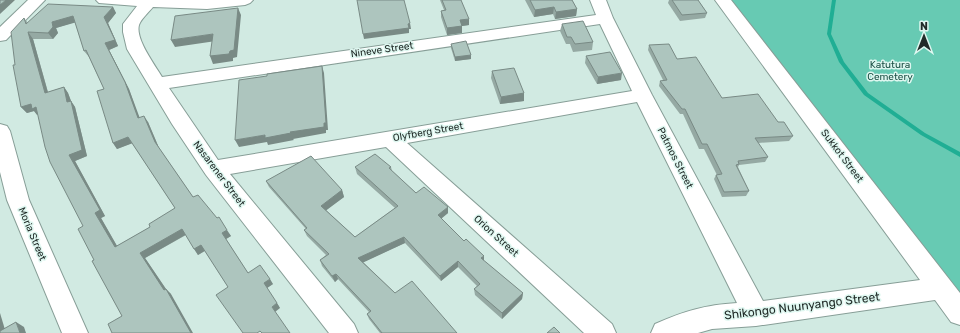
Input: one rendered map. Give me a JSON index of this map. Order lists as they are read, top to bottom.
{
  "streets": {
    "street": [
      "Nineve Street",
      "Olyfberg Street",
      "Sukkot Street",
      "Patmos Street",
      "Nasarener Street",
      "Moria Street",
      "Orion Street",
      "Shikongo Nuunyango Street"
    ]
  },
  "crossings": [
    ["Nineve Street", "Patmos Street"],
    ["Nineve Street", "Nasarener Street"],
    ["Olyfberg Street", "Patmos Street"],
    ["Olyfberg Street", "Nasarener Street"],
    ["Olyfberg Street", "Orion Street"],
    ["Sukkot Street", "Shikongo Nuunyango Street"],
    ["Patmos Street", "Shikongo Nuunyango Street"]
  ],
  "parks": ["Katutura Cemetery"],
  "north": "top"
}
